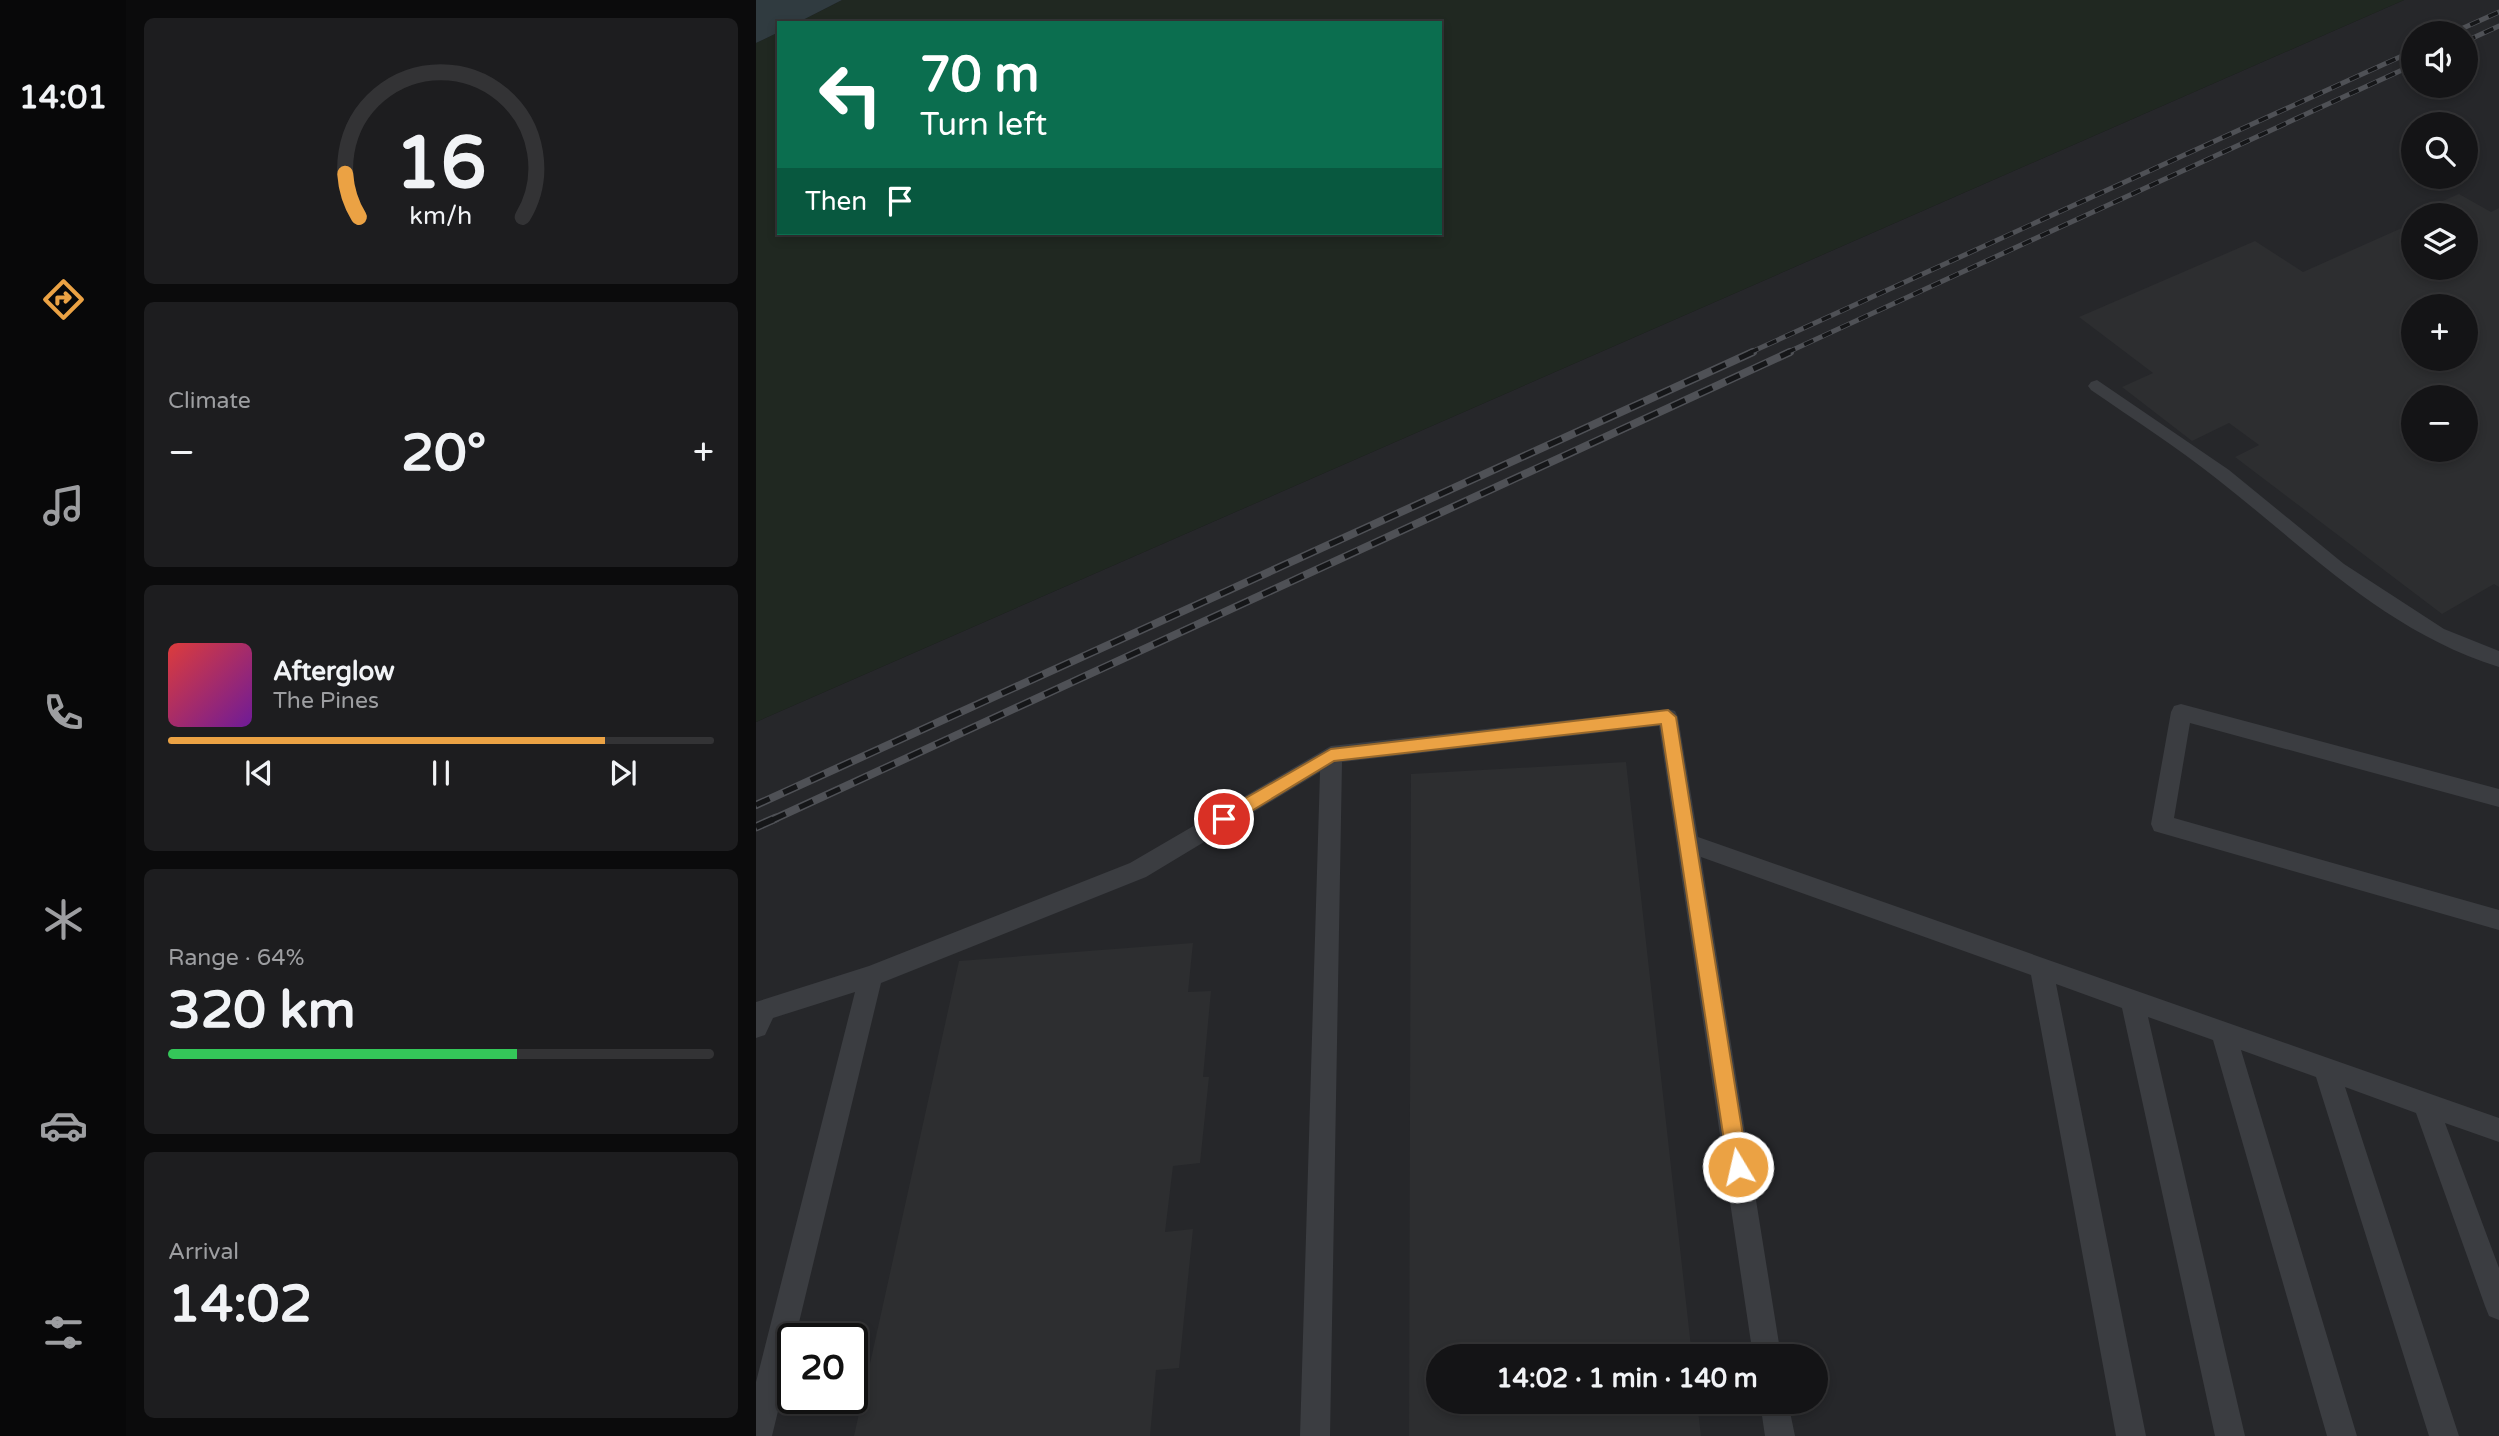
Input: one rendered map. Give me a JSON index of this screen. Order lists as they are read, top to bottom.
{
  "page": {
    "tabs": "14:01",
    "map_buttons": ["+", "−"],
    "turn": ["70 m", "Turn left"],
    "then": "Then",
    "tile": [
      "Climate",
      ["Range · 64%", "320 km"],
      ["Arrival", "14:02"]
    ],
    "heat": ["−", "20°", "+"],
    "song": ["Afterglow", "The Pines"],
    "limit": "20",
    "trip": "14:02 · 1 min · 140 m",
    "gauge": ["16", "km/h"]
  }
}
